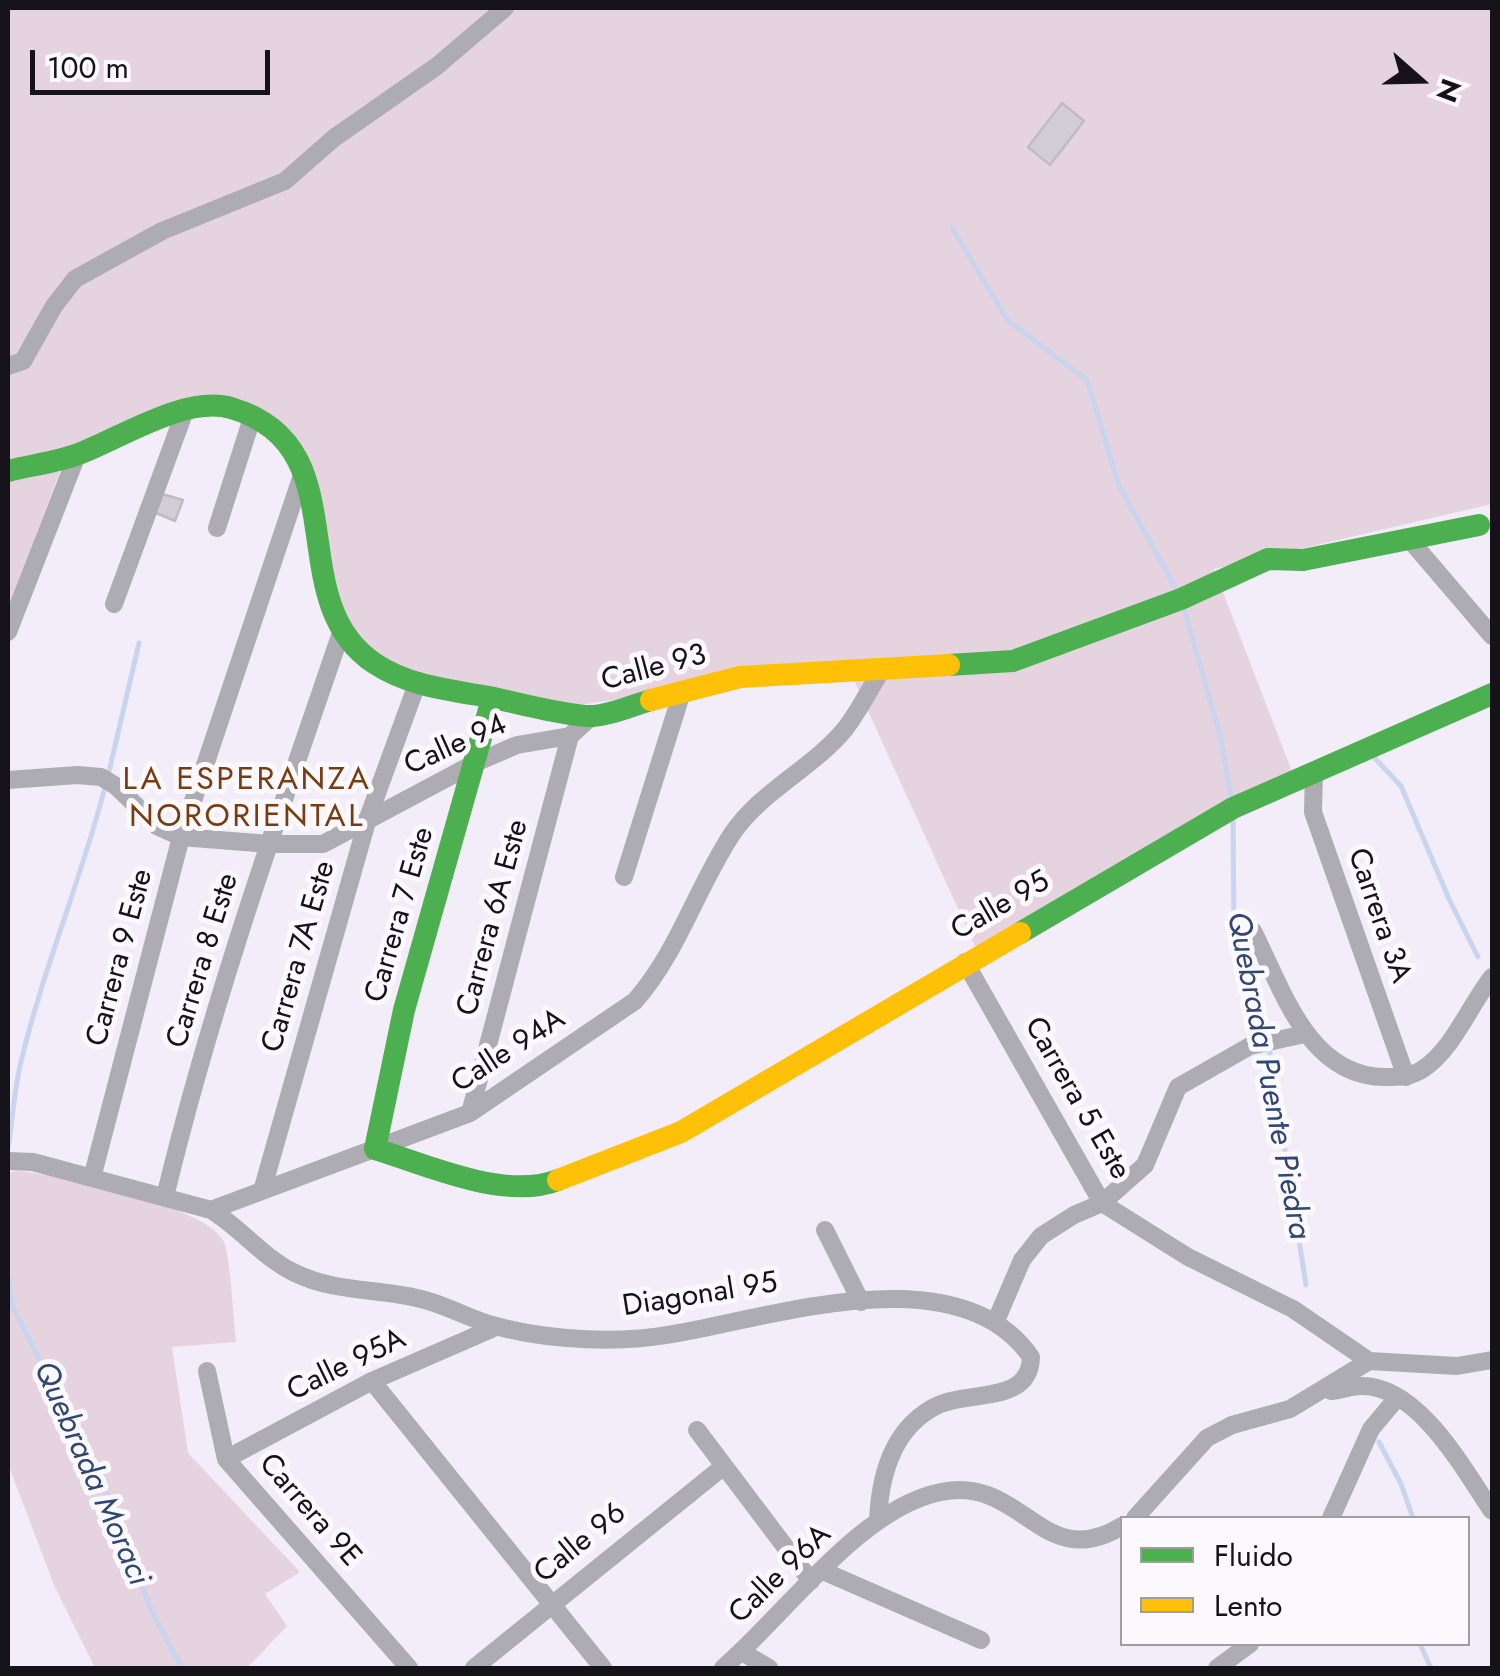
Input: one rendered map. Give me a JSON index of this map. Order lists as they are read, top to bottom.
{
  "streets": {
    "street": [
      "Calle 93",
      "Calle 94",
      "Calle 95",
      "Carrera 7 Este",
      "Carrera 3A",
      "Carrera 6A Este",
      "Carrera 7A Este",
      "Carrera 9 Este",
      "Carrera 8 Este",
      "Calle 94A",
      "Carrera 5 Este",
      "Diagonal 95",
      "Calle 95A",
      "Carrera 9E",
      "Calle 96",
      "Calle 96A"
    ]
  },
  "crossings": [
    ["Calle 93", "Carrera 7 Este"],
    ["Calle 93", "Carrera 7A Este"],
    ["Calle 93", "Carrera 9 Este"],
    ["Calle 93", "Carrera 8 Este"],
    ["Calle 93", "Calle 94A"],
    ["Calle 94", "Carrera 7 Este"],
    ["Calle 94", "Carrera 6A Este"],
    ["Calle 94", "Carrera 7A Este"],
    ["Calle 94", "Carrera 9 Este"],
    ["Calle 94", "Carrera 8 Este"],
    ["Calle 95", "Carrera 7 Este"],
    ["Calle 95", "Carrera 3A"],
    ["Calle 95", "Calle 94A"],
    ["Calle 95", "Carrera 5 Este"],
    ["Carrera 7 Este", "Calle 94A"],
    ["Carrera 6A Este", "Calle 94A"],
    ["Carrera 7A Este", "Calle 94A"],
    ["Calle 94A", "Diagonal 95"],
    ["Diagonal 95", "Calle 95A"],
    ["Diagonal 95", "Calle 96A"],
    ["Calle 95A", "Carrera 9E"]
  ],
  "districts": ["LA ESPERANZA NORORIENTAL"],
  "water": ["Quebrada Puente Piedra", "Quebrada Moraci"],
  "legend": ["Fluido", "Lento"],
  "scale_bar": "100 m",
  "north": "right"
}
